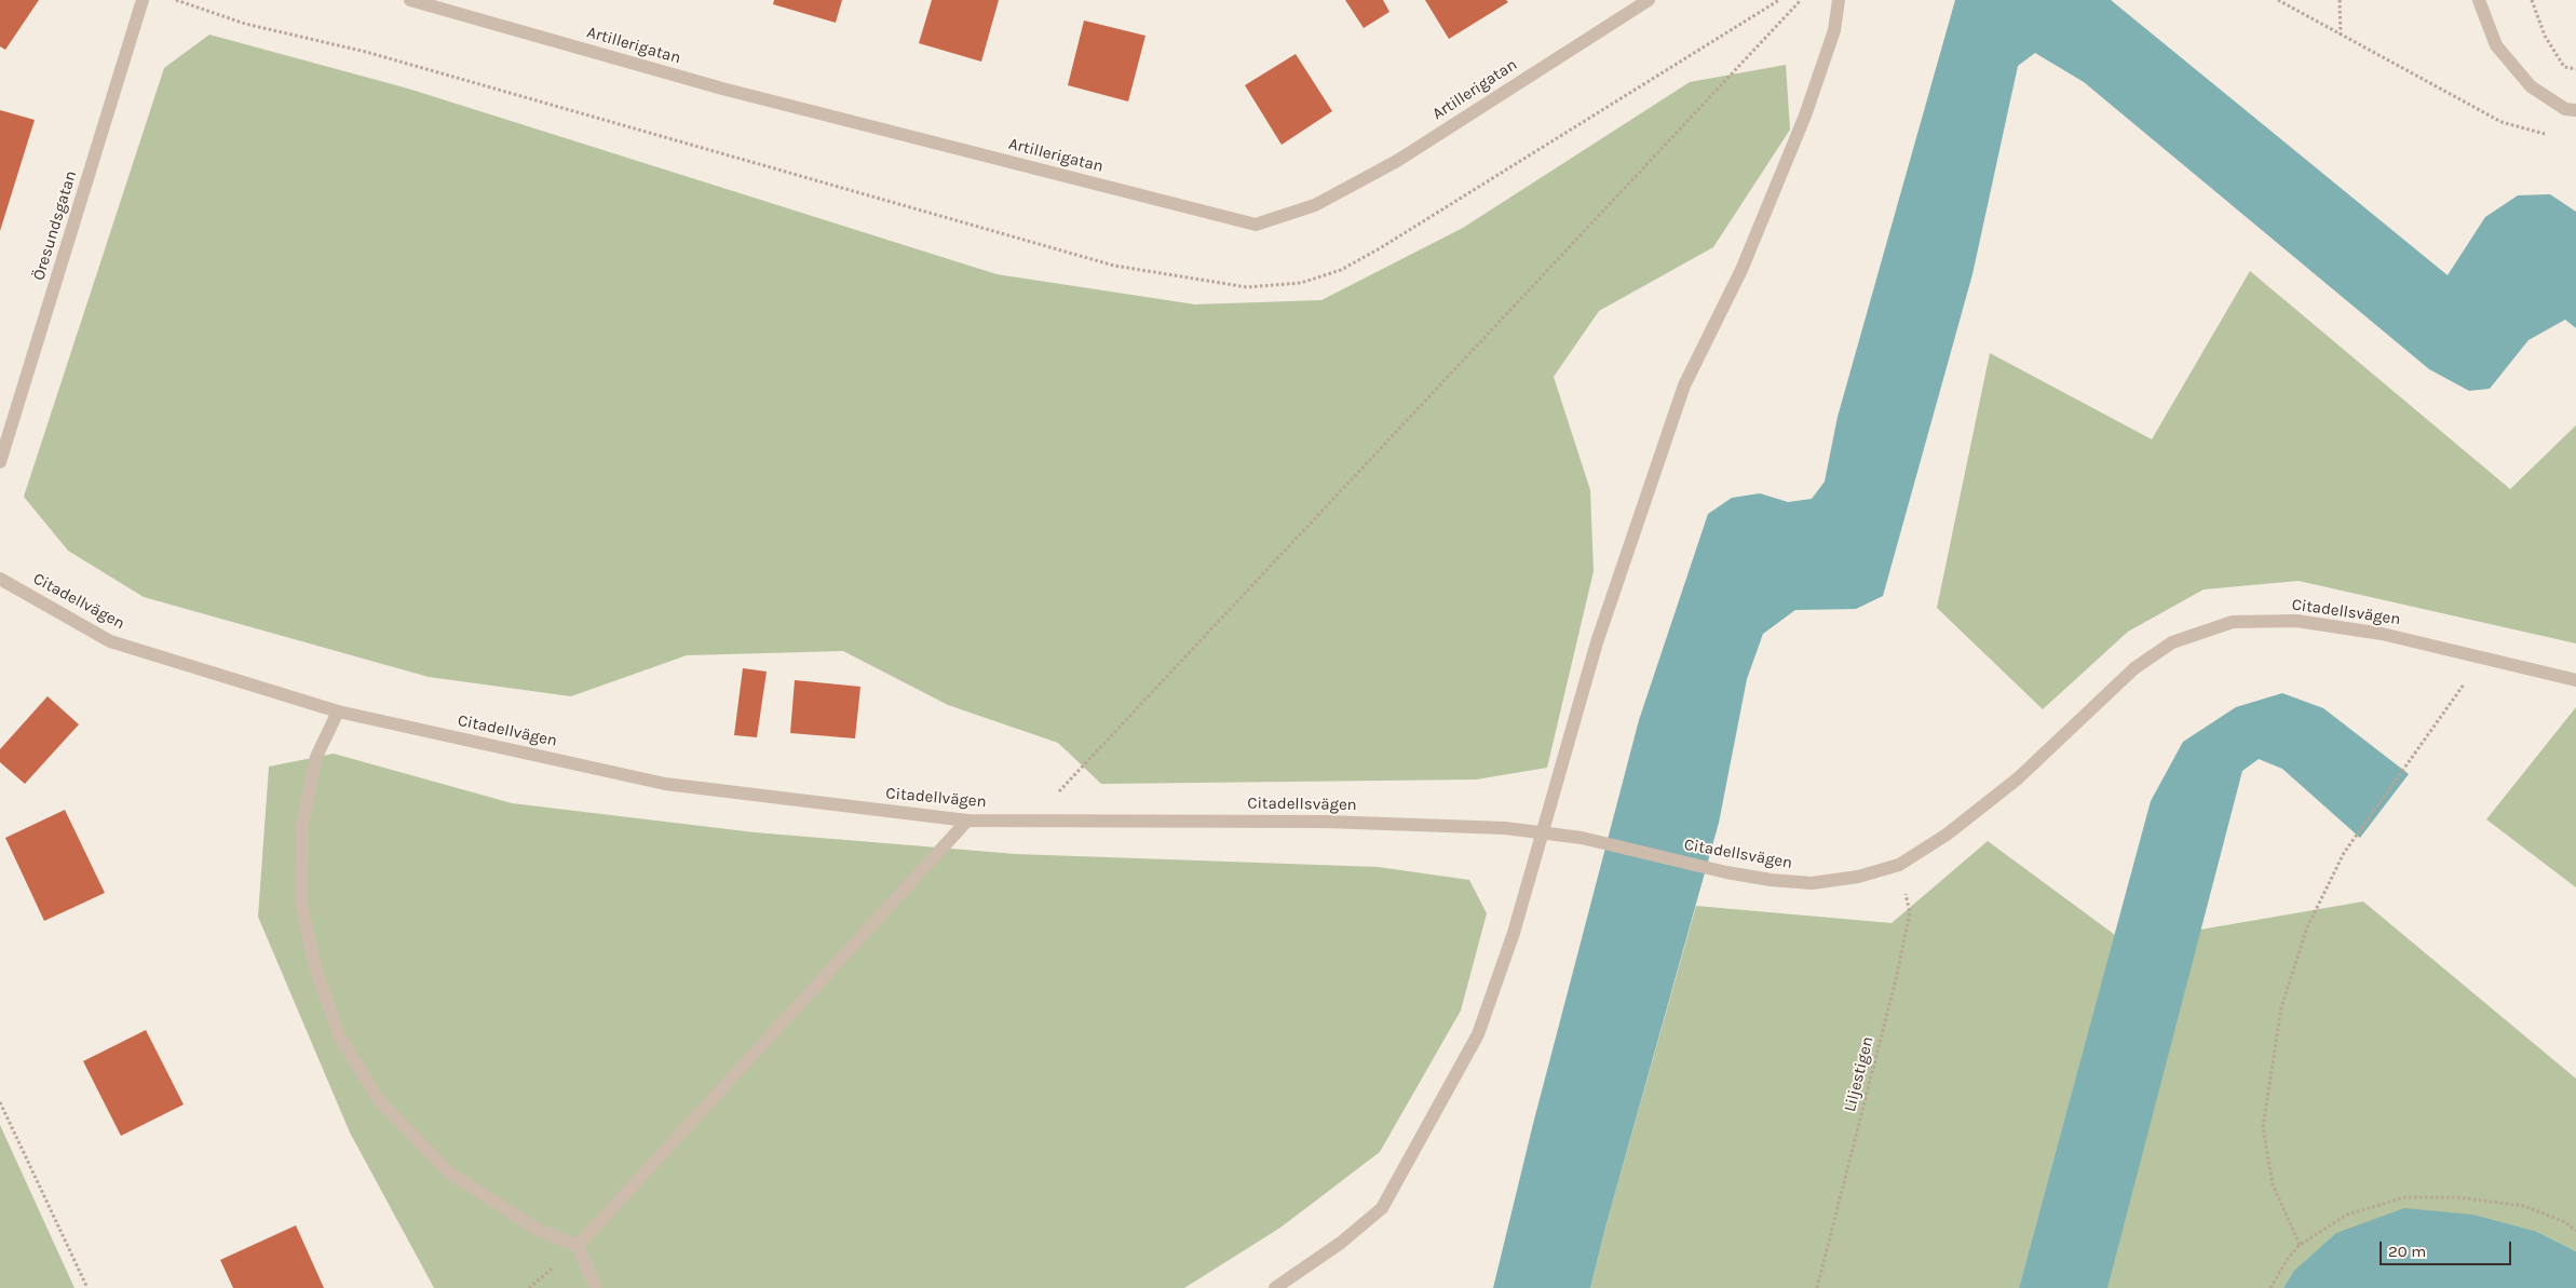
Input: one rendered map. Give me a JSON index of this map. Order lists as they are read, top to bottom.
{
  "streets": {
    "street": [
      "Artillerigatan",
      "Öresundsgatan",
      "Citadellvägen",
      "Citadellsvägen"
    ],
    "path": ["Liljestigen"]
  },
  "crossings": [
    ["Citadellvägen", "Citadellsvägen"],
    ["Citadellsvägen", "Liljestigen"]
  ],
  "scale_bar": "20 m"
}
